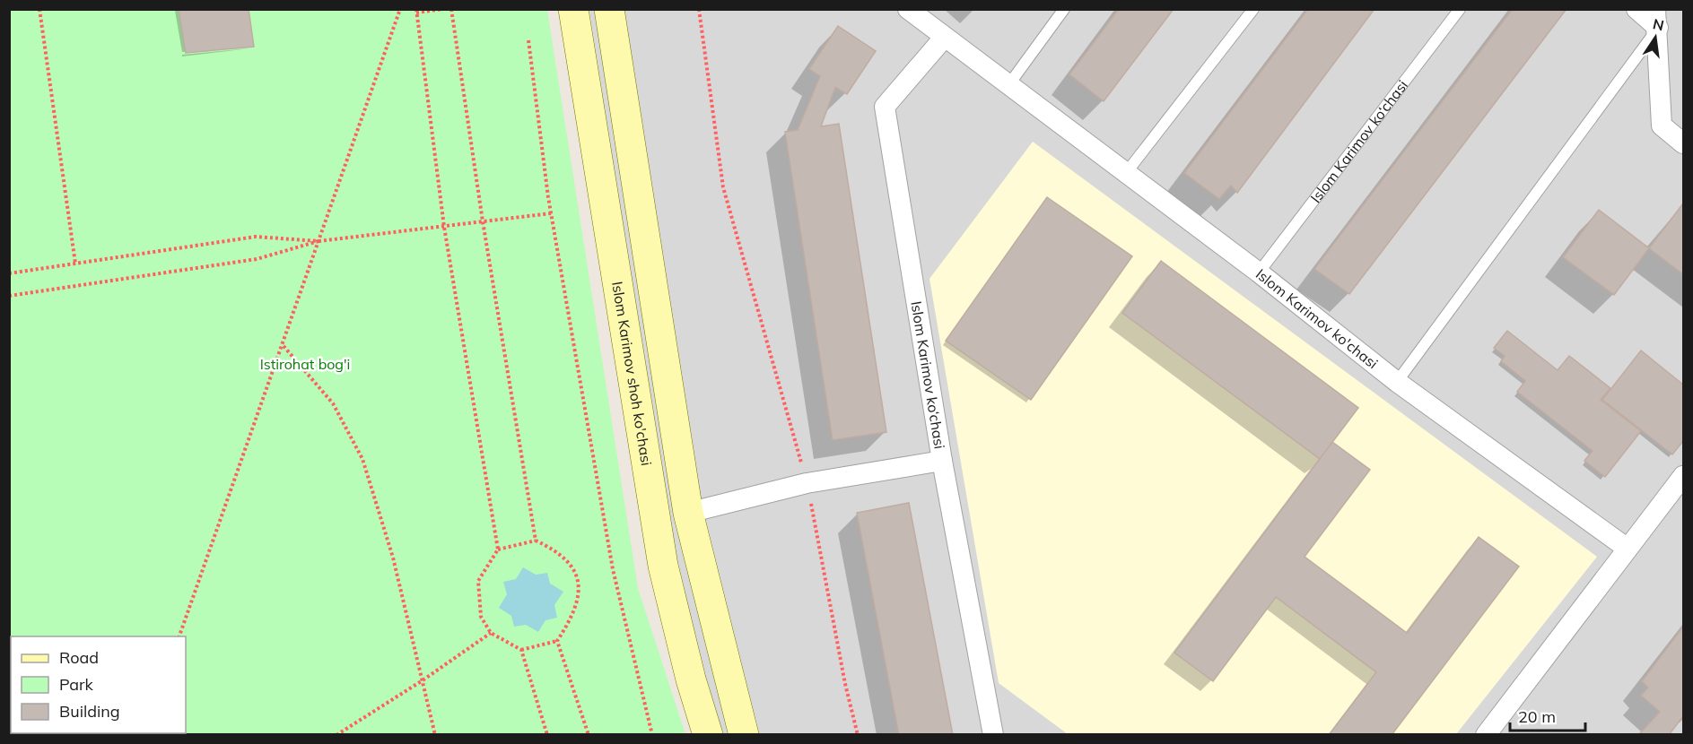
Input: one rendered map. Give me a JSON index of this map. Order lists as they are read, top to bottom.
{
  "streets": {
    "main road": ["Islom Karimov shoh ko'chasi"],
    "street": ["Islom Karimov ko‘chasi", "Islom Karimov ko'chasi"]
  },
  "crossings": [
    ["Islom Karimov ko‘chasi", "Islom Karimov ko'chasi"]
  ],
  "parks": ["Istirohat bog'i"],
  "legend": ["Road", "Park", "Building"],
  "scale_bar": "20 m",
  "north": "top"
}
